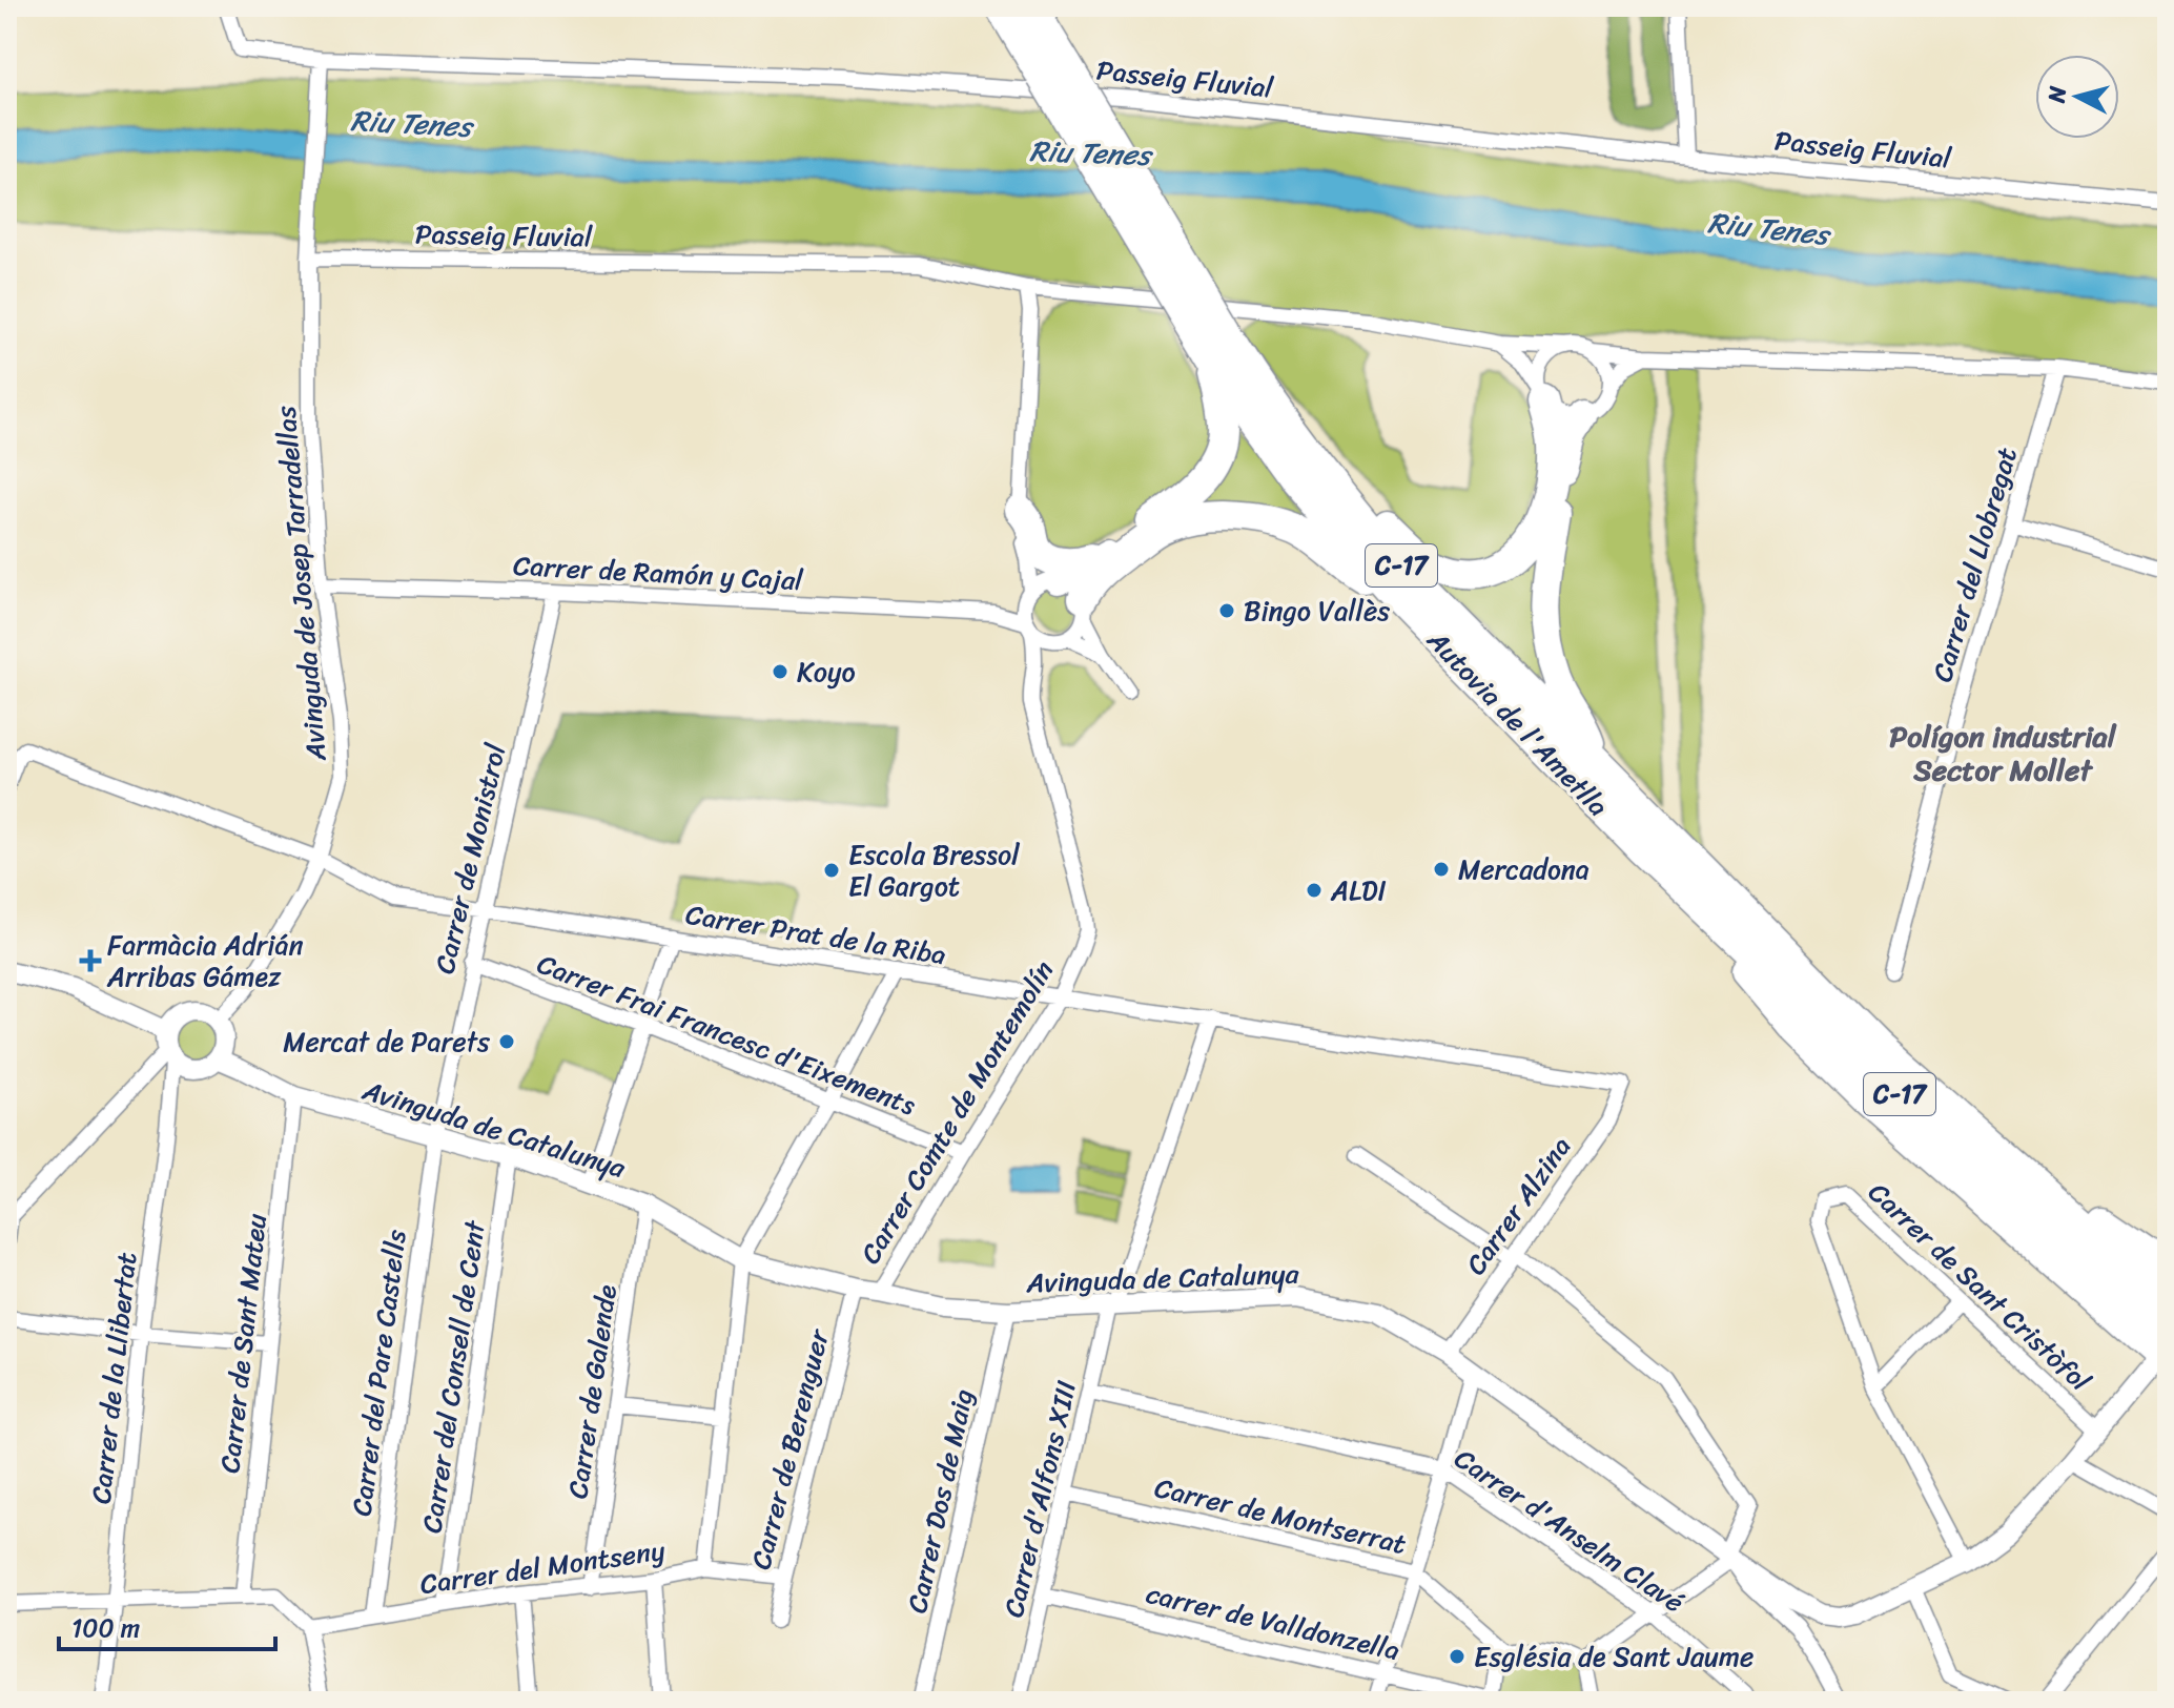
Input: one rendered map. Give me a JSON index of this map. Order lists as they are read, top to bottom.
{
  "streets": {
    "highway": ["C-17", "Autovia de l'Ametlla"],
    "street": [
      "Passeig Fluvial",
      "Carrer del Llobregat",
      "Carrer de Ramón y Cajal",
      "Avinguda de Josep Tarradellas",
      "Carrer de Monistrol",
      "Carrer Prat de la Riba",
      "Carrer Frai Francesc d'Eixements",
      "Carrer Comte de Montemolín",
      "Avinguda de Catalunya",
      "Carrer Alzina",
      "Carrer de Sant Cristòfol",
      "Carrer de Sant Mateu",
      "Carrer del Pare Castells",
      "Carrer del Consell de Cent",
      "Carrer de la Llibertat",
      "Carrer de Galende",
      "Carrer de Berenguer",
      "Carrer d'Alfons XIII",
      "Carrer Dos de Maig",
      "Carrer de Montserrat",
      "Carrer d'Anselm Clavé",
      "Carrer del Montseny",
      "carrer de Valldonzella"
    ]
  },
  "crossings": [
    ["Passeig Fluvial", "Avinguda de Josep Tarradellas"],
    ["Carrer de Ramón y Cajal", "Avinguda de Josep Tarradellas"],
    ["Carrer de Ramón y Cajal", "Carrer de Monistrol"],
    ["Carrer de Ramón y Cajal", "Carrer Comte de Montemolín"],
    ["Avinguda de Josep Tarradellas", "Carrer Prat de la Riba"],
    ["Avinguda de Josep Tarradellas", "Avinguda de Catalunya"],
    ["Avinguda de Josep Tarradellas", "Carrer de la Llibertat"],
    ["Autovia de l'Ametlla", "Avinguda de Catalunya"],
    ["Carrer de Monistrol", "Carrer Prat de la Riba"],
    ["Carrer de Monistrol", "Carrer Frai Francesc d'Eixements"],
    ["Carrer de Monistrol", "Avinguda de Catalunya"],
    ["Carrer de Monistrol", "Carrer del Pare Castells"],
    ["Carrer Prat de la Riba", "Carrer Comte de Montemolín"],
    ["Carrer Prat de la Riba", "Carrer Alzina"],
    ["Carrer Prat de la Riba", "Carrer d'Alfons XIII"],
    ["Carrer Frai Francesc d'Eixements", "Carrer Comte de Montemolín"],
    ["Carrer Comte de Montemolín", "Avinguda de Catalunya"],
    ["Avinguda de Catalunya", "Carrer Alzina"],
    ["Avinguda de Catalunya", "Carrer de Sant Cristòfol"],
    ["Avinguda de Catalunya", "Carrer de Sant Mateu"],
    ["Avinguda de Catalunya", "Carrer del Pare Castells"],
    ["Avinguda de Catalunya", "Carrer del Consell de Cent"],
    ["Avinguda de Catalunya", "Carrer de la Llibertat"],
    ["Avinguda de Catalunya", "Carrer de Galende"],
    ["Avinguda de Catalunya", "Carrer de Berenguer"],
    ["Avinguda de Catalunya", "Carrer d'Alfons XIII"],
    ["Avinguda de Catalunya", "Carrer Dos de Maig"],
    ["Carrer del Pare Castells", "Carrer del Montseny"],
    ["Carrer del Consell de Cent", "Carrer del Montseny"],
    ["Carrer de Galende", "Carrer del Montseny"],
    ["Carrer de Berenguer", "Carrer del Montseny"],
    ["Carrer d'Alfons XIII", "Carrer de Montserrat"],
    ["Carrer d'Alfons XIII", "Carrer d'Anselm Clavé"],
    ["Carrer d'Alfons XIII", "carrer de Valldonzella"]
  ],
  "districts": ["Polígon industrial Sector Mollet"],
  "water": ["Riu Tenes"],
  "places": {
    "other": [
      "Bingo Vallès",
      "Koyo",
      "Mercadona",
      "Escola Bressol El Gargot",
      "ALDI",
      "Mercat de Parets",
      "Església de Sant Jaume"
    ],
    "health": ["Farmàcia Adrián Arribas Gámez"]
  },
  "scale_bar": "100 m",
  "north": "left"
}
